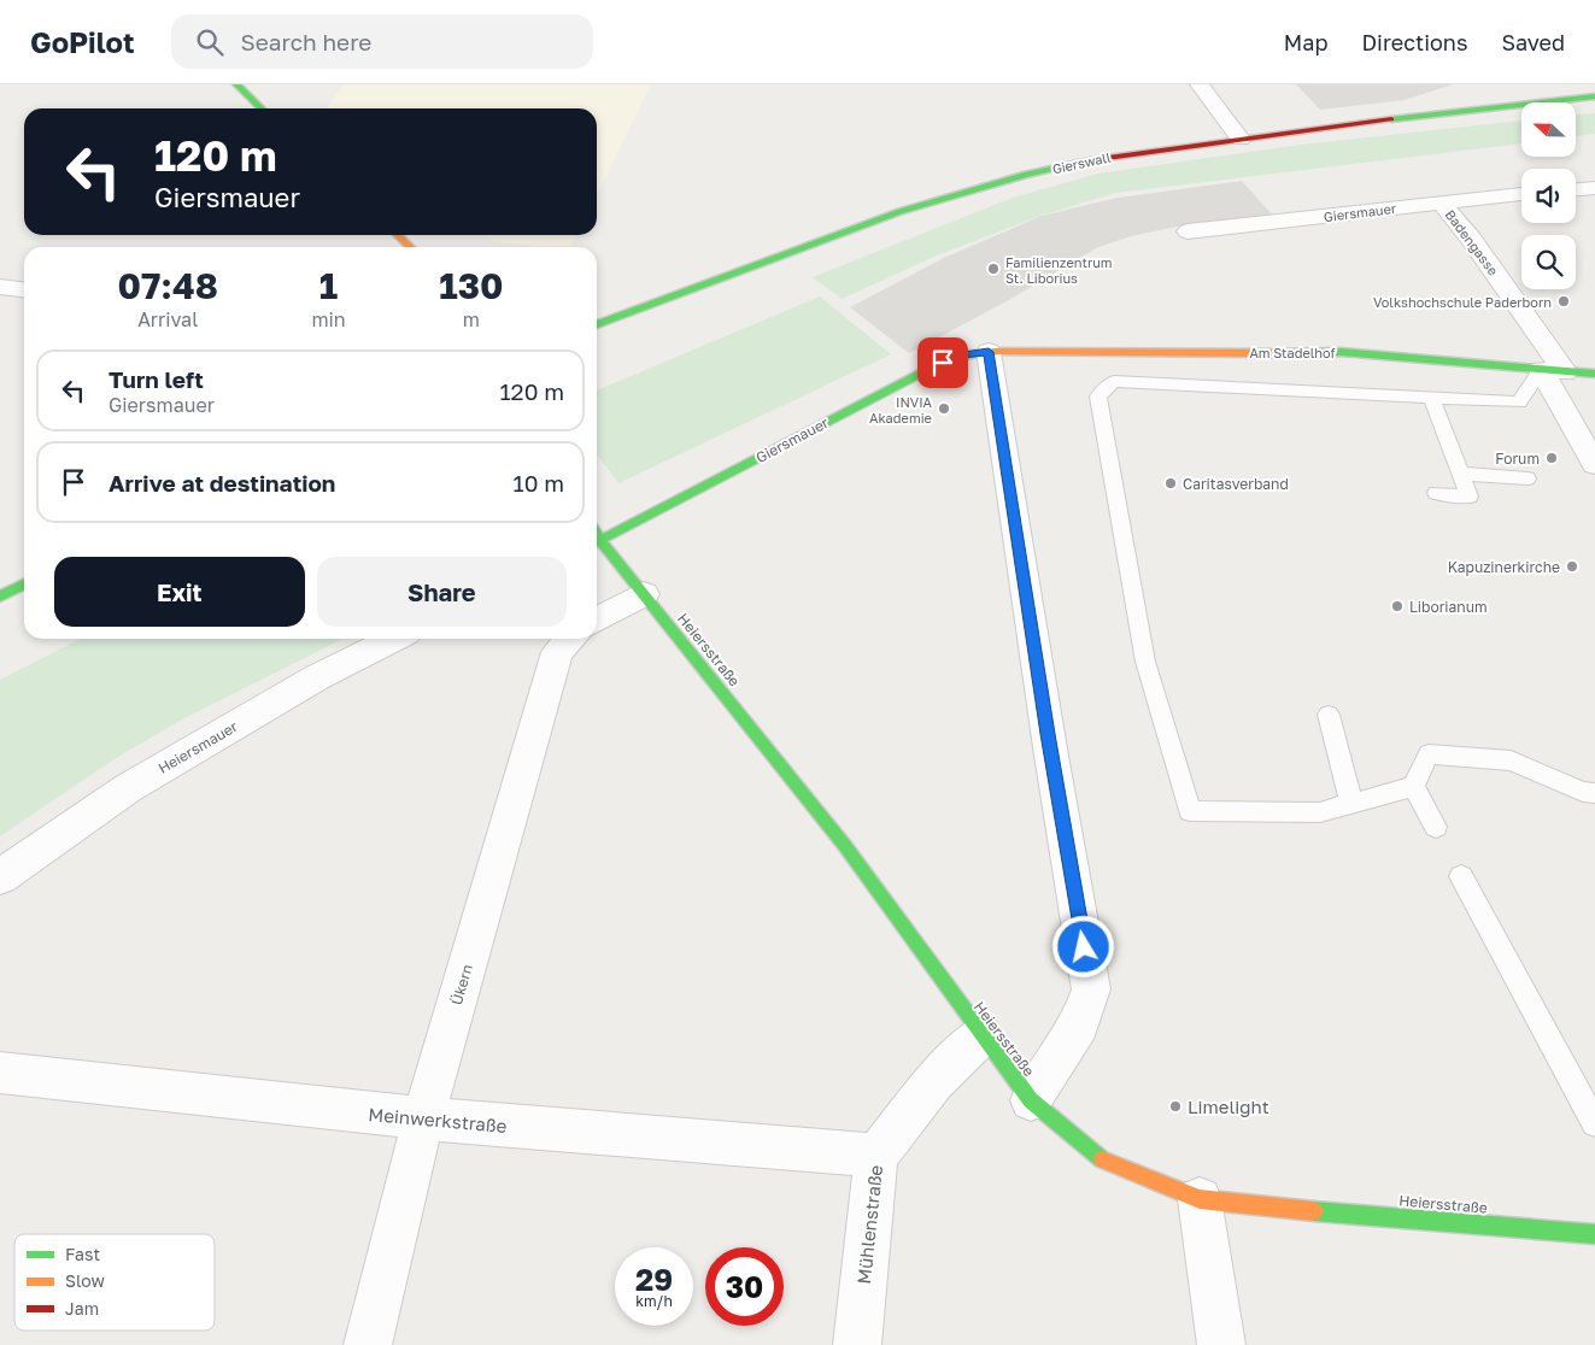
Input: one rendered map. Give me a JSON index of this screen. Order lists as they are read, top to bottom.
{
  "streets": {
    "street": [
      "Gierswall",
      "Giersmauer",
      "Badengasse",
      "Am Stadelhof",
      "Heiersstraße",
      "Heiersmauer",
      "Ükern",
      "Meinwerkstraße",
      "Mühlenstraße"
    ]
  },
  "crossings": [
    ["Giersmauer", "Badengasse"],
    ["Giersmauer", "Am Stadelhof"],
    ["Badengasse", "Am Stadelhof"],
    ["Heiersstraße", "Mühlenstraße"],
    ["Ükern", "Meinwerkstraße"],
    ["Meinwerkstraße", "Mühlenstraße"]
  ],
  "places": [
    "Familienzentrum St. Liborius",
    "Volkshochschule Paderborn",
    "INVIA Akademie",
    "Forum",
    "Caritasverband",
    "Kapuzinerkirche",
    "Liborianum",
    "Limelight"
  ],
  "legend": ["Fast", "Slow", "Jam"],
  "north": "left",
  "page": {
    "header": "GoPilot",
    "search": "Search here",
    "nav": ["Map", "Directions", "Saved"],
    "turn": ["120 m", "Giersmauer"],
    "eta": [
      "07:48",
      "Arrival",
      "1",
      "min",
      "130",
      "m"
    ],
    "list": [
      {
        "name": "Turn left",
        "note": "Giersmauer",
        "value": "120 m"
      },
      {
        "name": "Arrive at destination",
        "value": "10 m"
      }
    ],
    "buttons": ["Exit", "Share"],
    "speed": "29 km/h",
    "limit": "30"
  }
}
